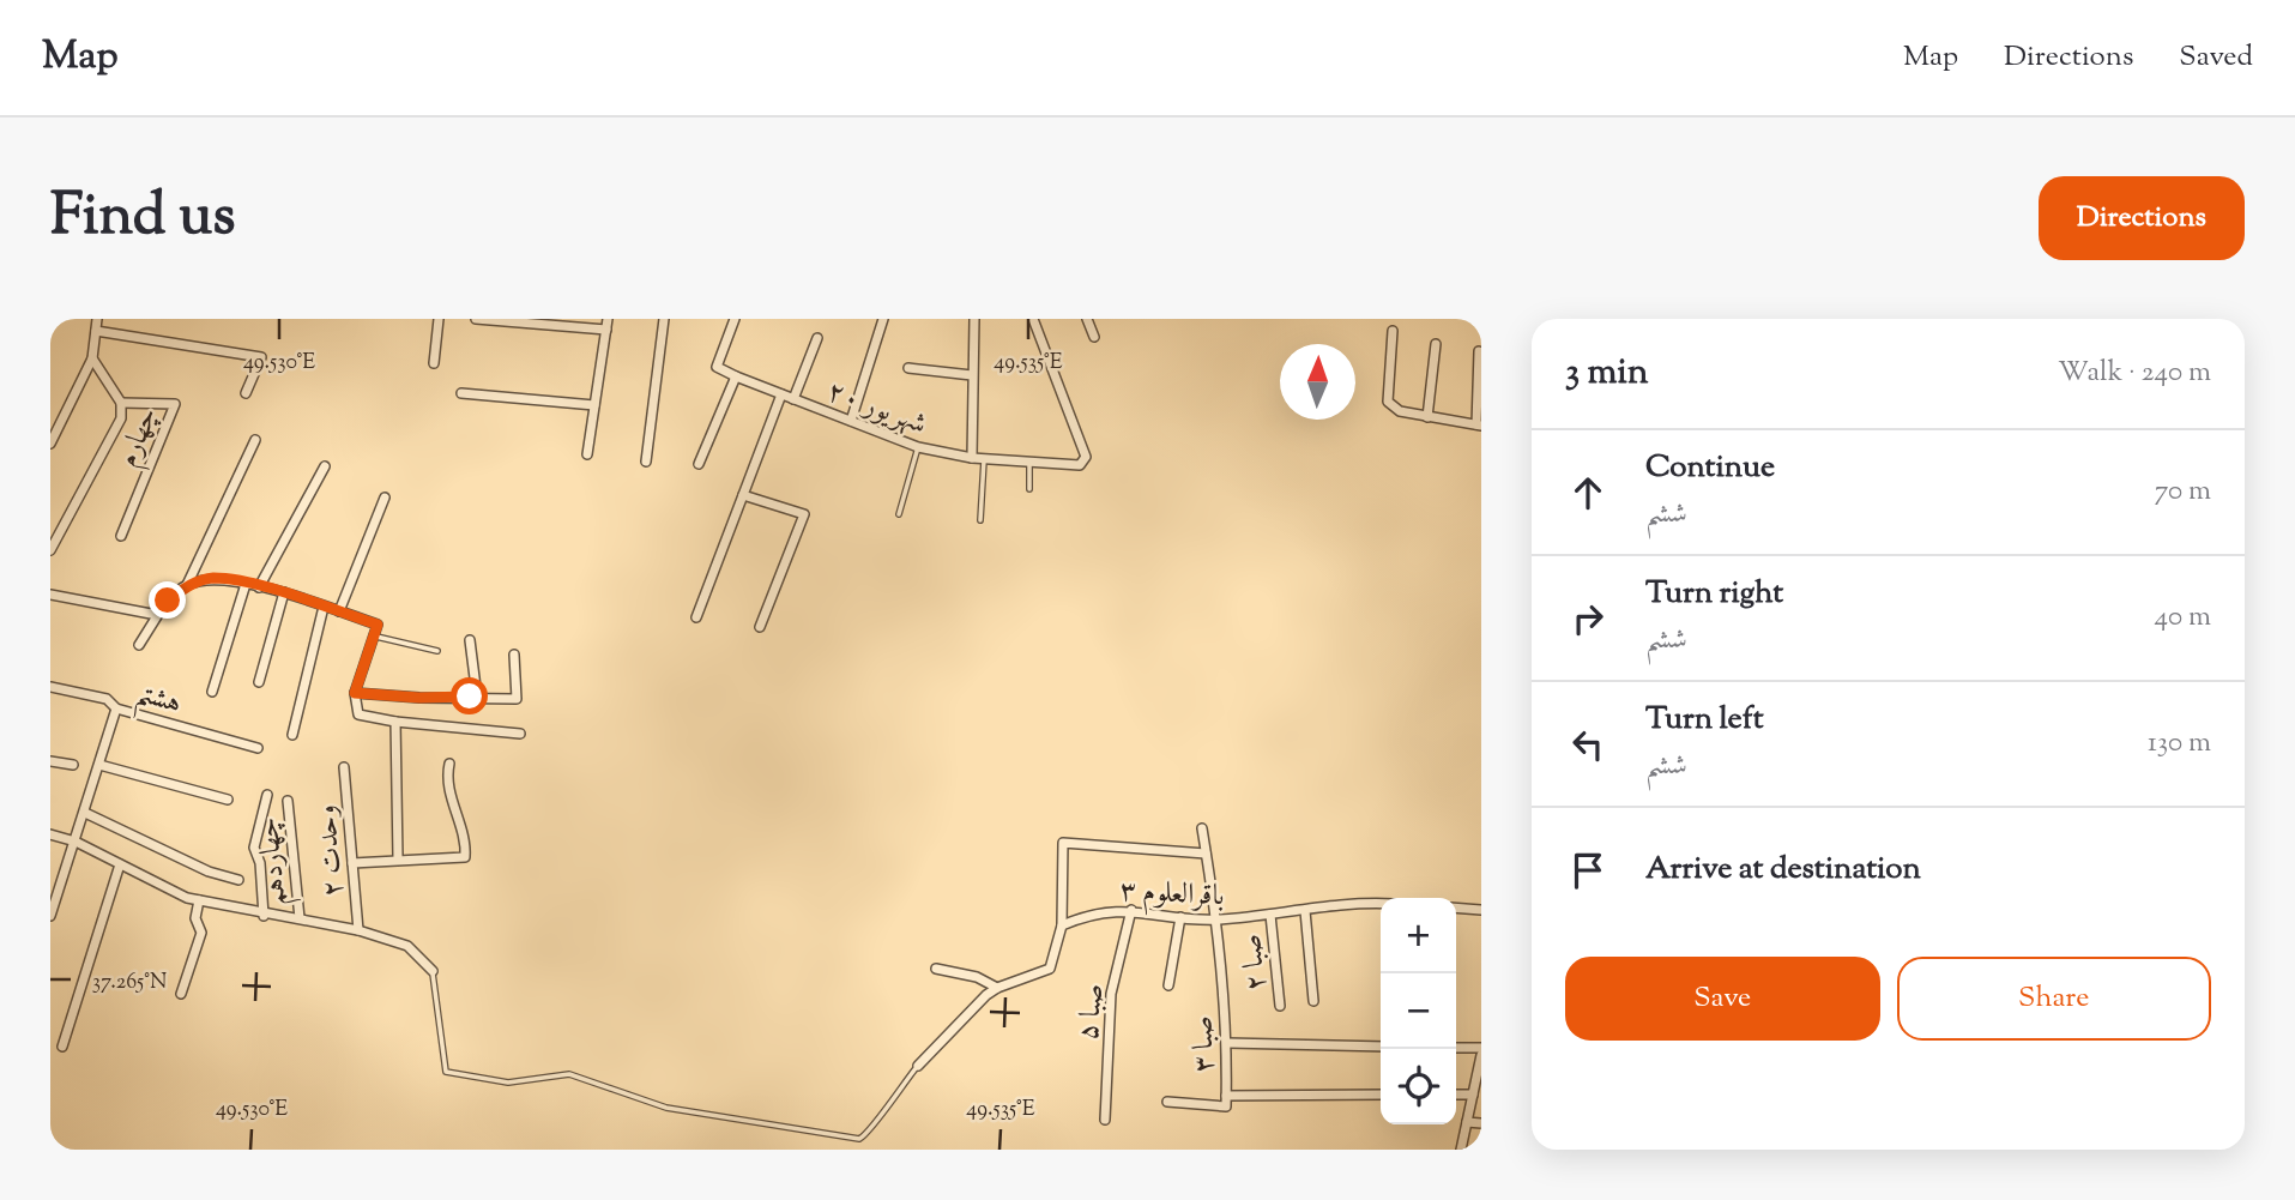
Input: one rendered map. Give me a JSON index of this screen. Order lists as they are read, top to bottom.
{
  "streets": {
    "street": [
      "شهریور ۲۰",
      "چهارم",
      "هشتم",
      "وحدت ۲",
      "چهاردهم",
      "باقرالعلوم ۳",
      "صبا ۲",
      "صبا ۵",
      "صبا ۳"
    ]
  },
  "crossings": [
    ["باقرالعلوم ۳", "صبا ۲"],
    ["باقرالعلوم ۳", "صبا ۵"],
    ["باقرالعلوم ۳", "صبا ۳"]
  ],
  "north": "top",
  "page": {
    "header": "Map",
    "nav": ["Map", "Directions", "Saved"],
    "title": "Find us",
    "buttons": [
      "Directions",
      ["Save", "Share"]
    ],
    "heading": ["3 min", "Walk · 240 m"],
    "list": [
      ["Continue", "ششم", "70 m"],
      ["Turn right", "ششم", "40 m"],
      ["Turn left", "ششم", "130 m"],
      "Arrive at destination"
    ],
    "map_buttons": ["+", "−"]
  },
  "coordinates": ["49.530°E", "49.535°E", "37.265°N"]
}
